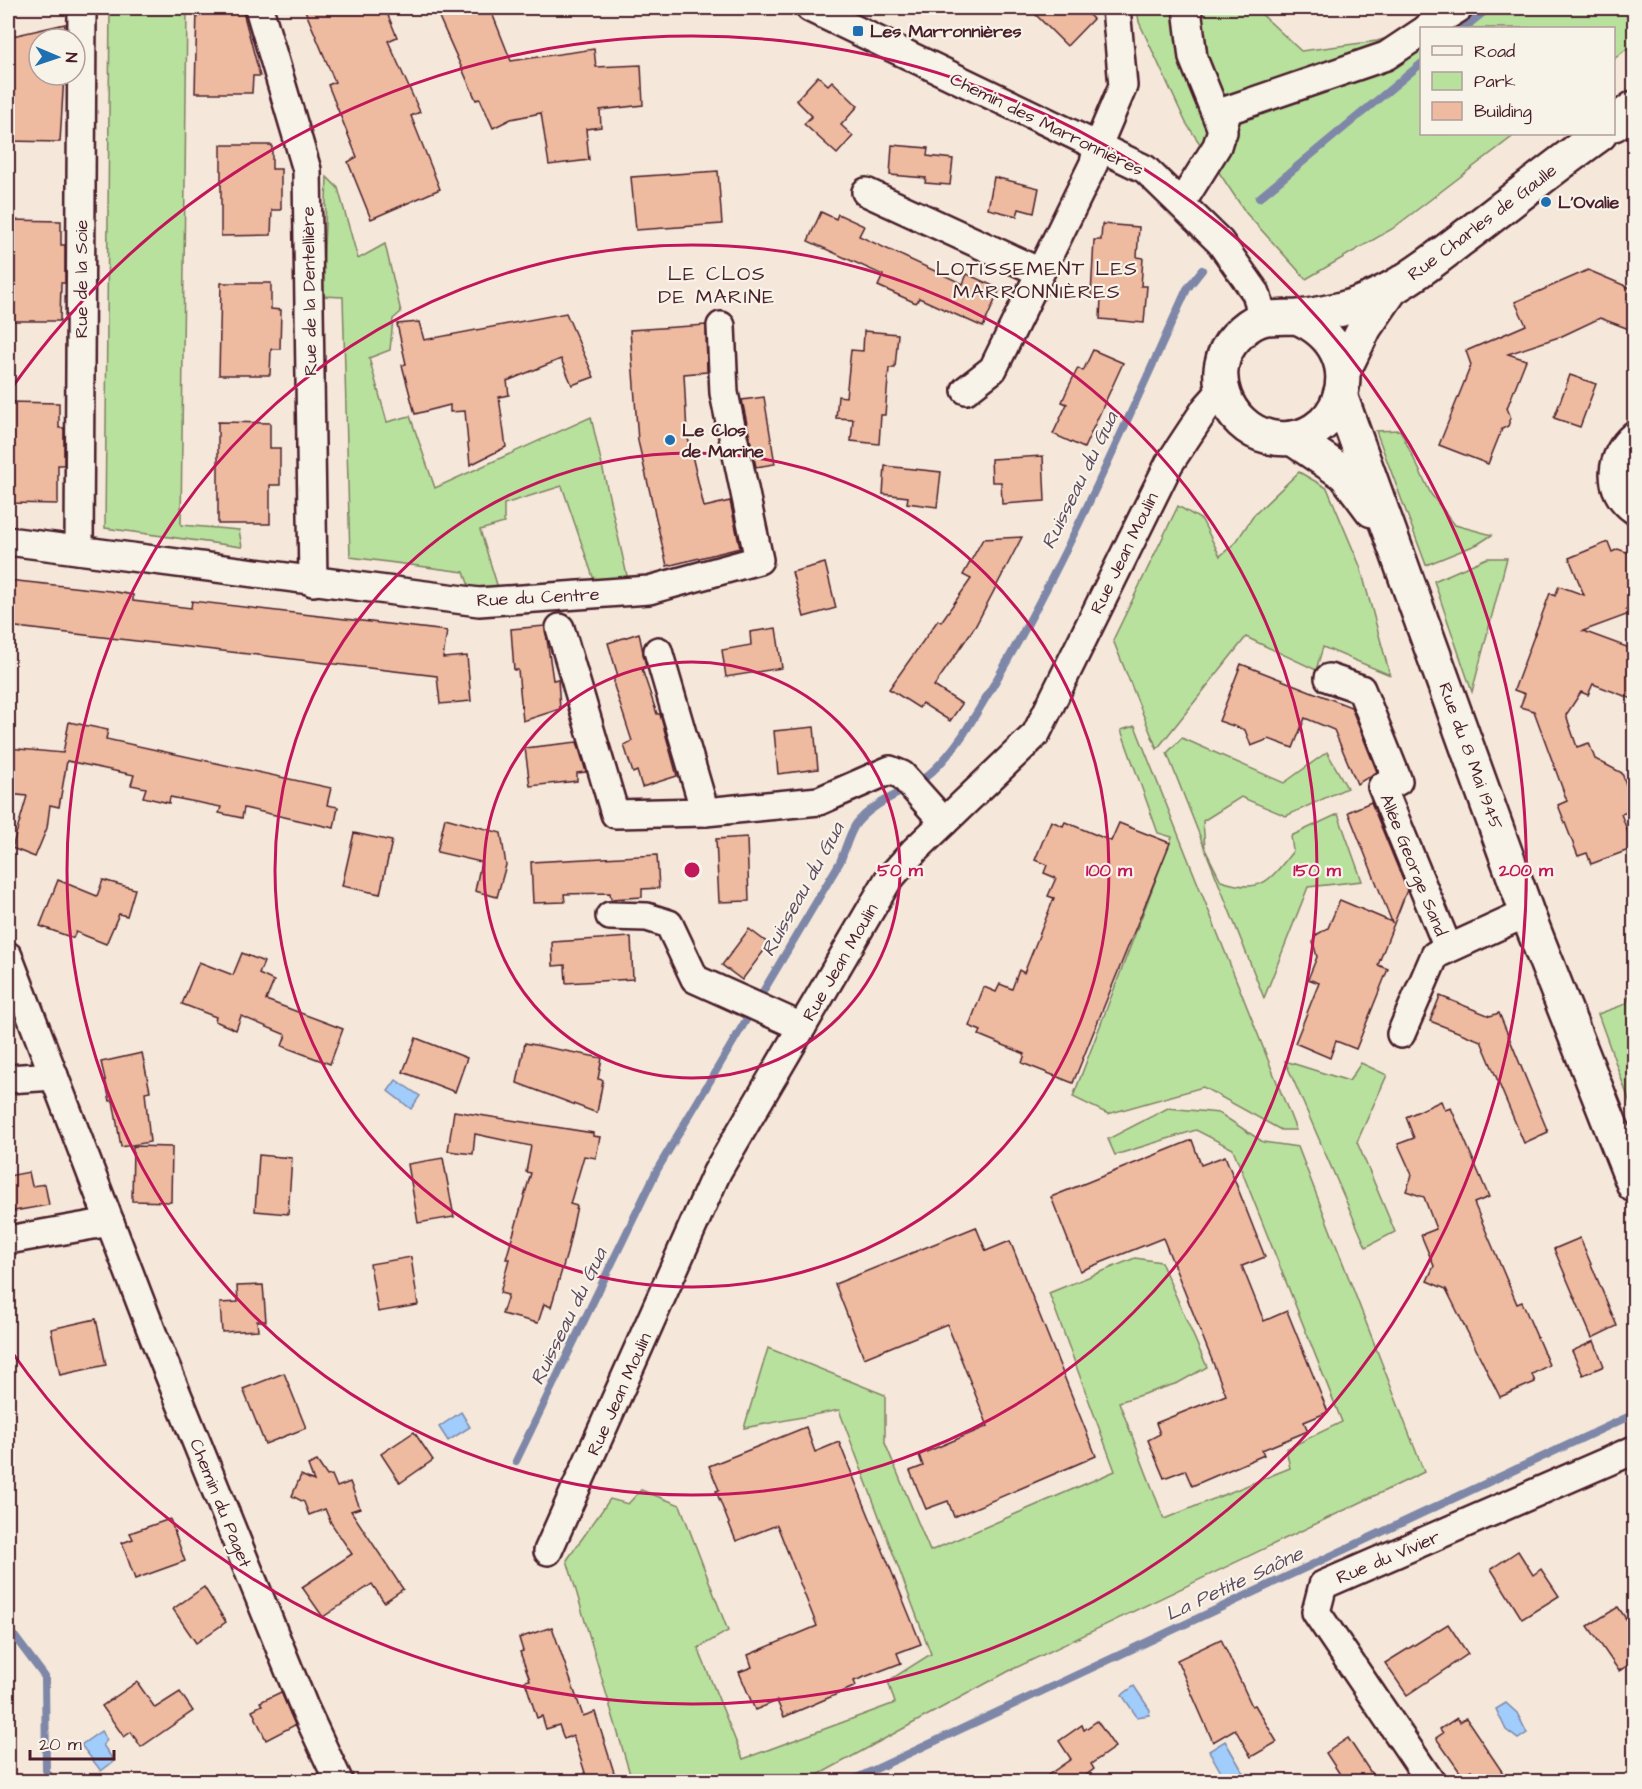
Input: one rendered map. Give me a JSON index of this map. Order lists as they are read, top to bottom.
{
  "streets": {
    "street": [
      "Chemin des Marronnières",
      "Rue Charles de Gaulle",
      "Rue de la Soie",
      "Rue de la Dentellière",
      "Rue Jean Moulin",
      "Rue du Centre",
      "Rue du 8 Mai 1945",
      "Allée George Sand",
      "Chemin du Paget",
      "Rue du Vivier"
    ]
  },
  "crossings": [
    ["Chemin des Marronnières", "Rue Charles de Gaulle"],
    ["Chemin des Marronnières", "Rue Jean Moulin"],
    ["Chemin des Marronnières", "Rue du 8 Mai 1945"],
    ["Rue Charles de Gaulle", "Rue Jean Moulin"],
    ["Rue Charles de Gaulle", "Rue du 8 Mai 1945"],
    ["Rue de la Soie", "Rue du Centre"],
    ["Rue de la Dentellière", "Rue du Centre"],
    ["Rue Jean Moulin", "Rue du 8 Mai 1945"]
  ],
  "districts": ["LOTISSEMENT LES MARRONNIÈRES", "LE CLOS DE MARINE"],
  "water": ["Ruisseau du Gua", "La Petite Saône"],
  "places": {
    "transit": ["Les Marronnières"],
    "other": ["L'Ovalie", "Le Clos de Marine"]
  },
  "legend": ["Road", "Park", "Building"],
  "scale_bar": "20 m",
  "north": "right",
  "rings": [
    "50 m",
    "100 m",
    "150 m",
    "200 m"
  ]
}
